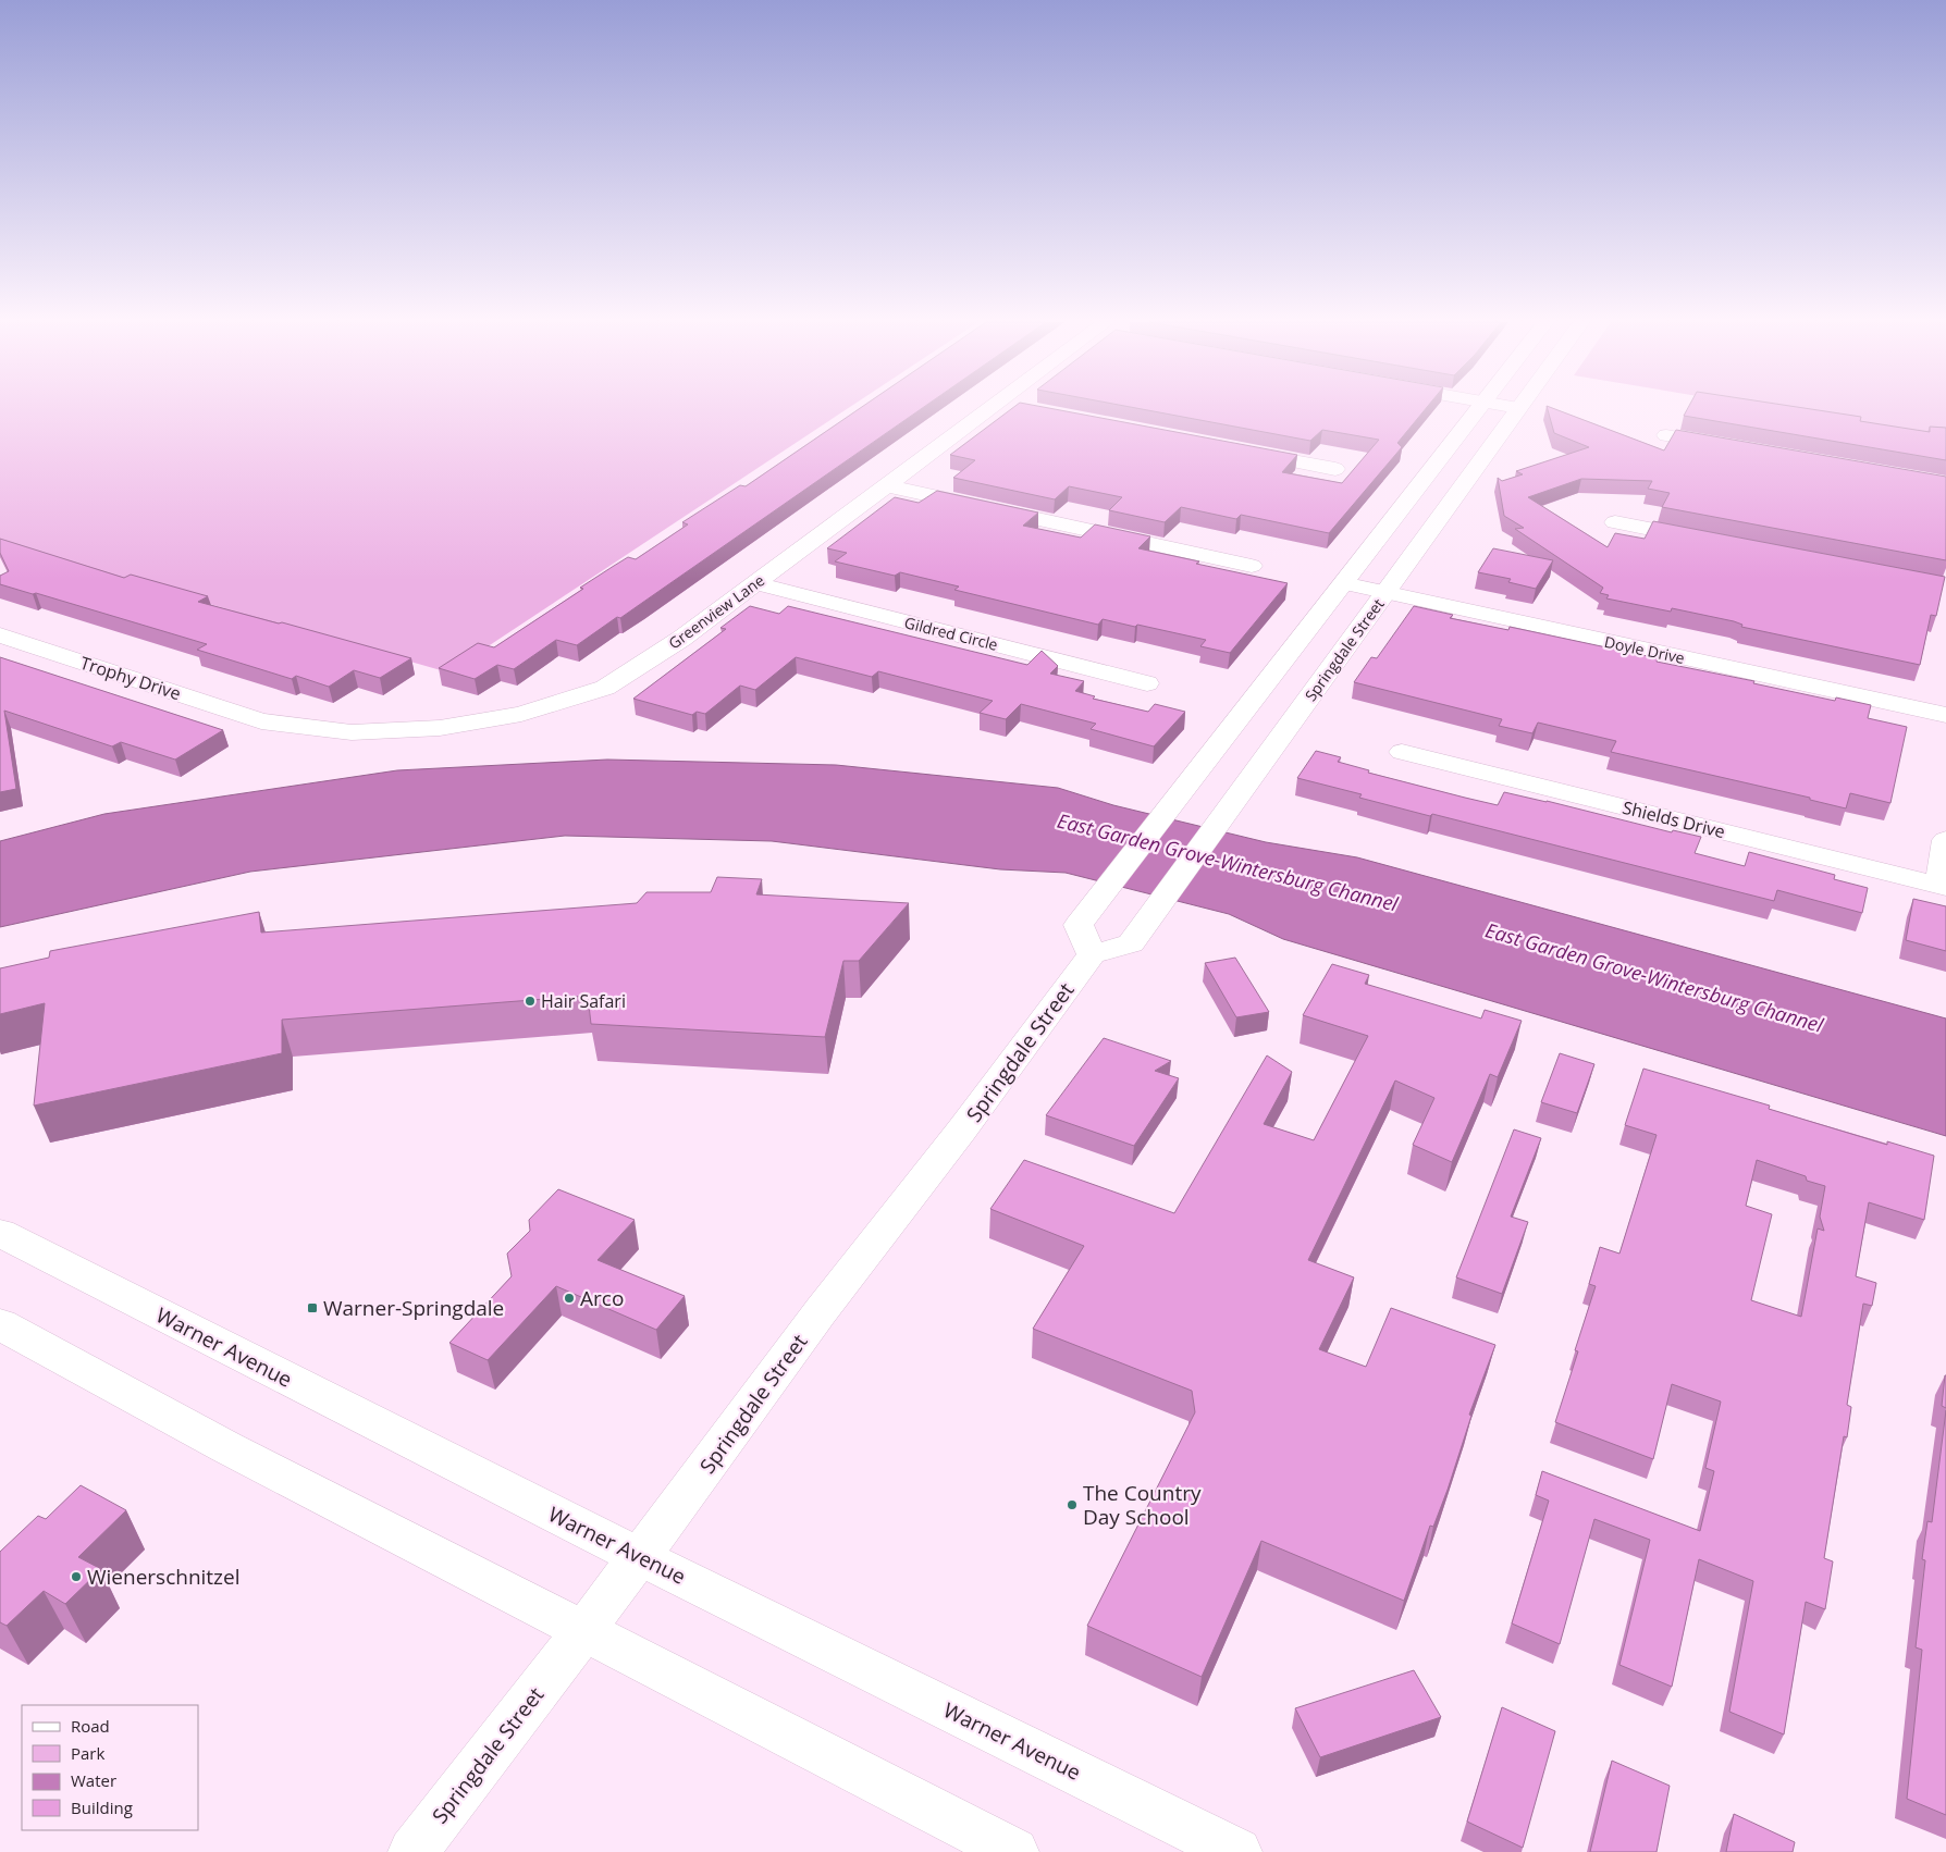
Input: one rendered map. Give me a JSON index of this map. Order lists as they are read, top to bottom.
{
  "streets": {
    "main road": [
      "Greenview Lane",
      "Gildred Circle",
      "Springdale Street",
      "Doyle Drive",
      "Trophy Drive",
      "Shields Drive",
      "Warner Avenue"
    ]
  },
  "crossings": [
    ["Greenview Lane", "Gildred Circle"],
    ["Greenview Lane", "Trophy Drive"],
    ["Springdale Street", "Doyle Drive"],
    ["Springdale Street", "Warner Avenue"]
  ],
  "water": ["East Garden Grove-Wintersburg Channel"],
  "places": {
    "other": [
      "Hair Safari",
      "Arco",
      "The Country Day School",
      "Wienerschnitzel"
    ],
    "transit": ["Warner-Springdale"]
  },
  "legend": [
    "Road",
    "Park",
    "Water",
    "Building"
  ]
}
